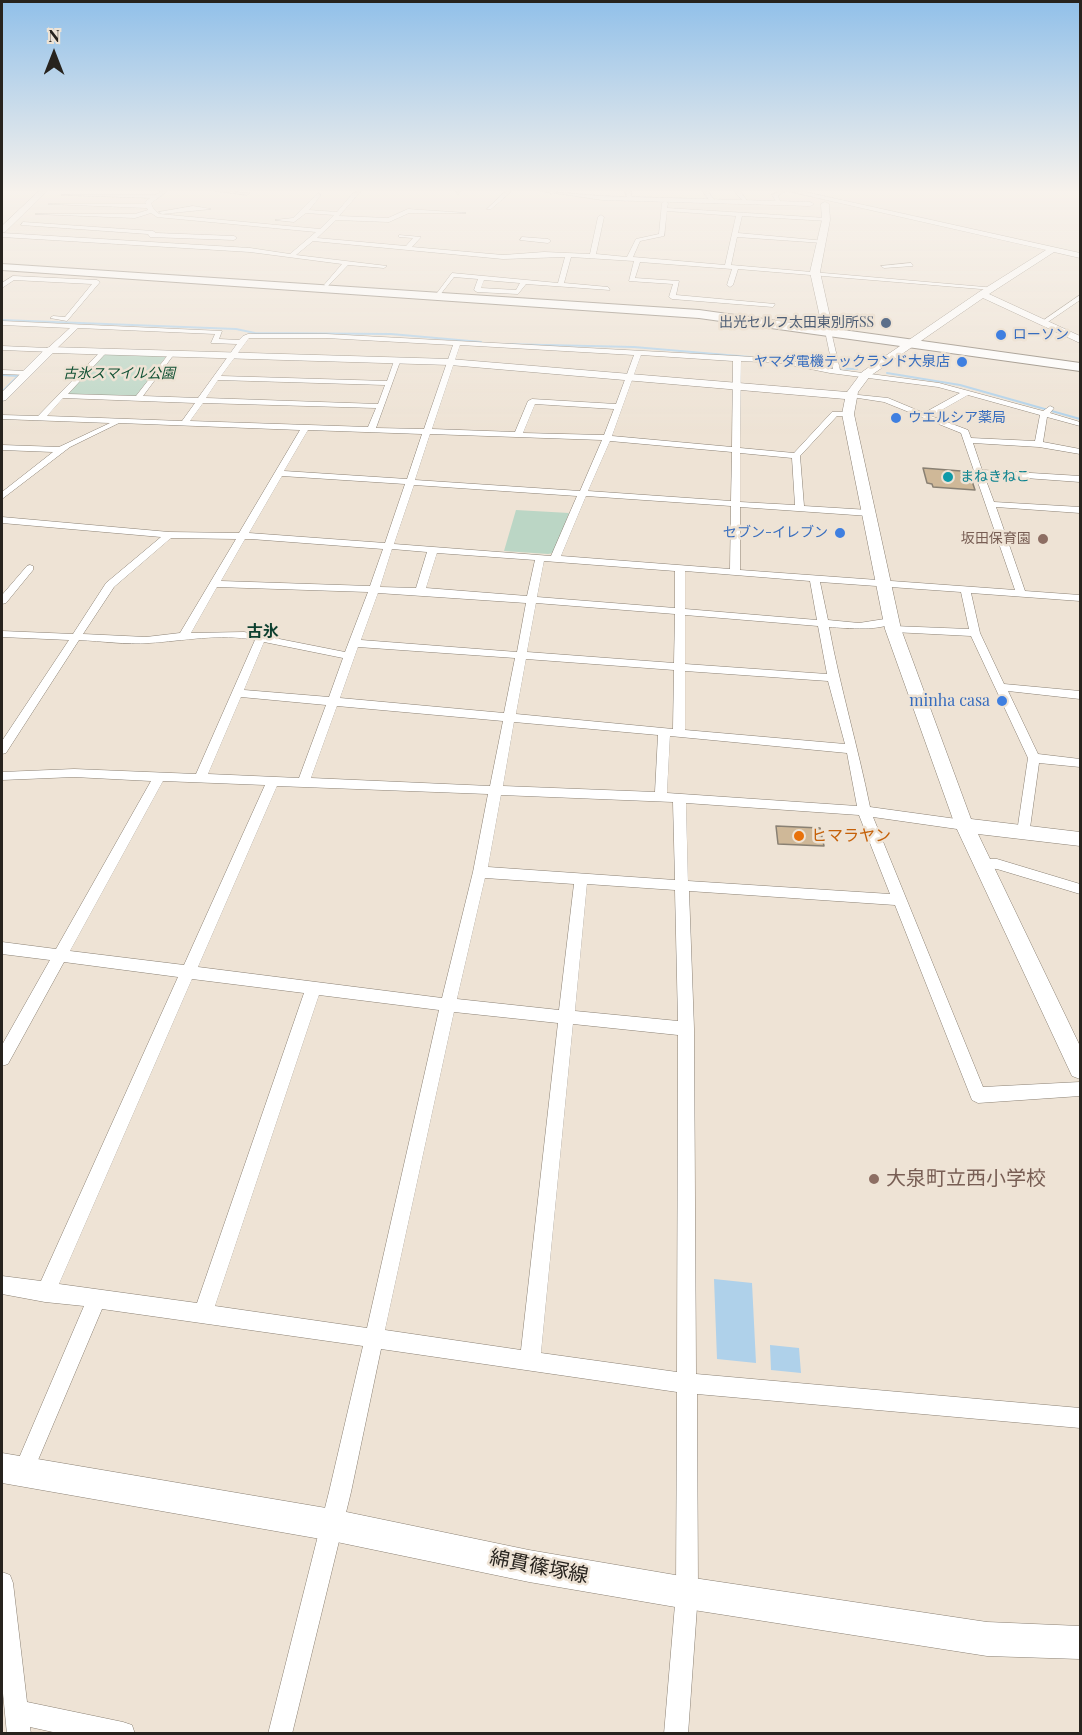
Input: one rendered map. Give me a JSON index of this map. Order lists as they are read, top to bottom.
{
  "streets": {
    "street": ["綿貫篠塚線"]
  },
  "districts": ["古氷"],
  "parks": ["古氷スマイル公園"],
  "places": [
    "出光セルフ太田東別所SS",
    "ローソン",
    "ヤマダ電機テックランド大泉店",
    "ウエルシア薬局",
    "まねきねこ",
    "セブン-イレブン",
    "坂田保育園",
    "minha casa",
    "ヒマラヤン",
    "大泉町立西小学校"
  ],
  "north": "top"
}
